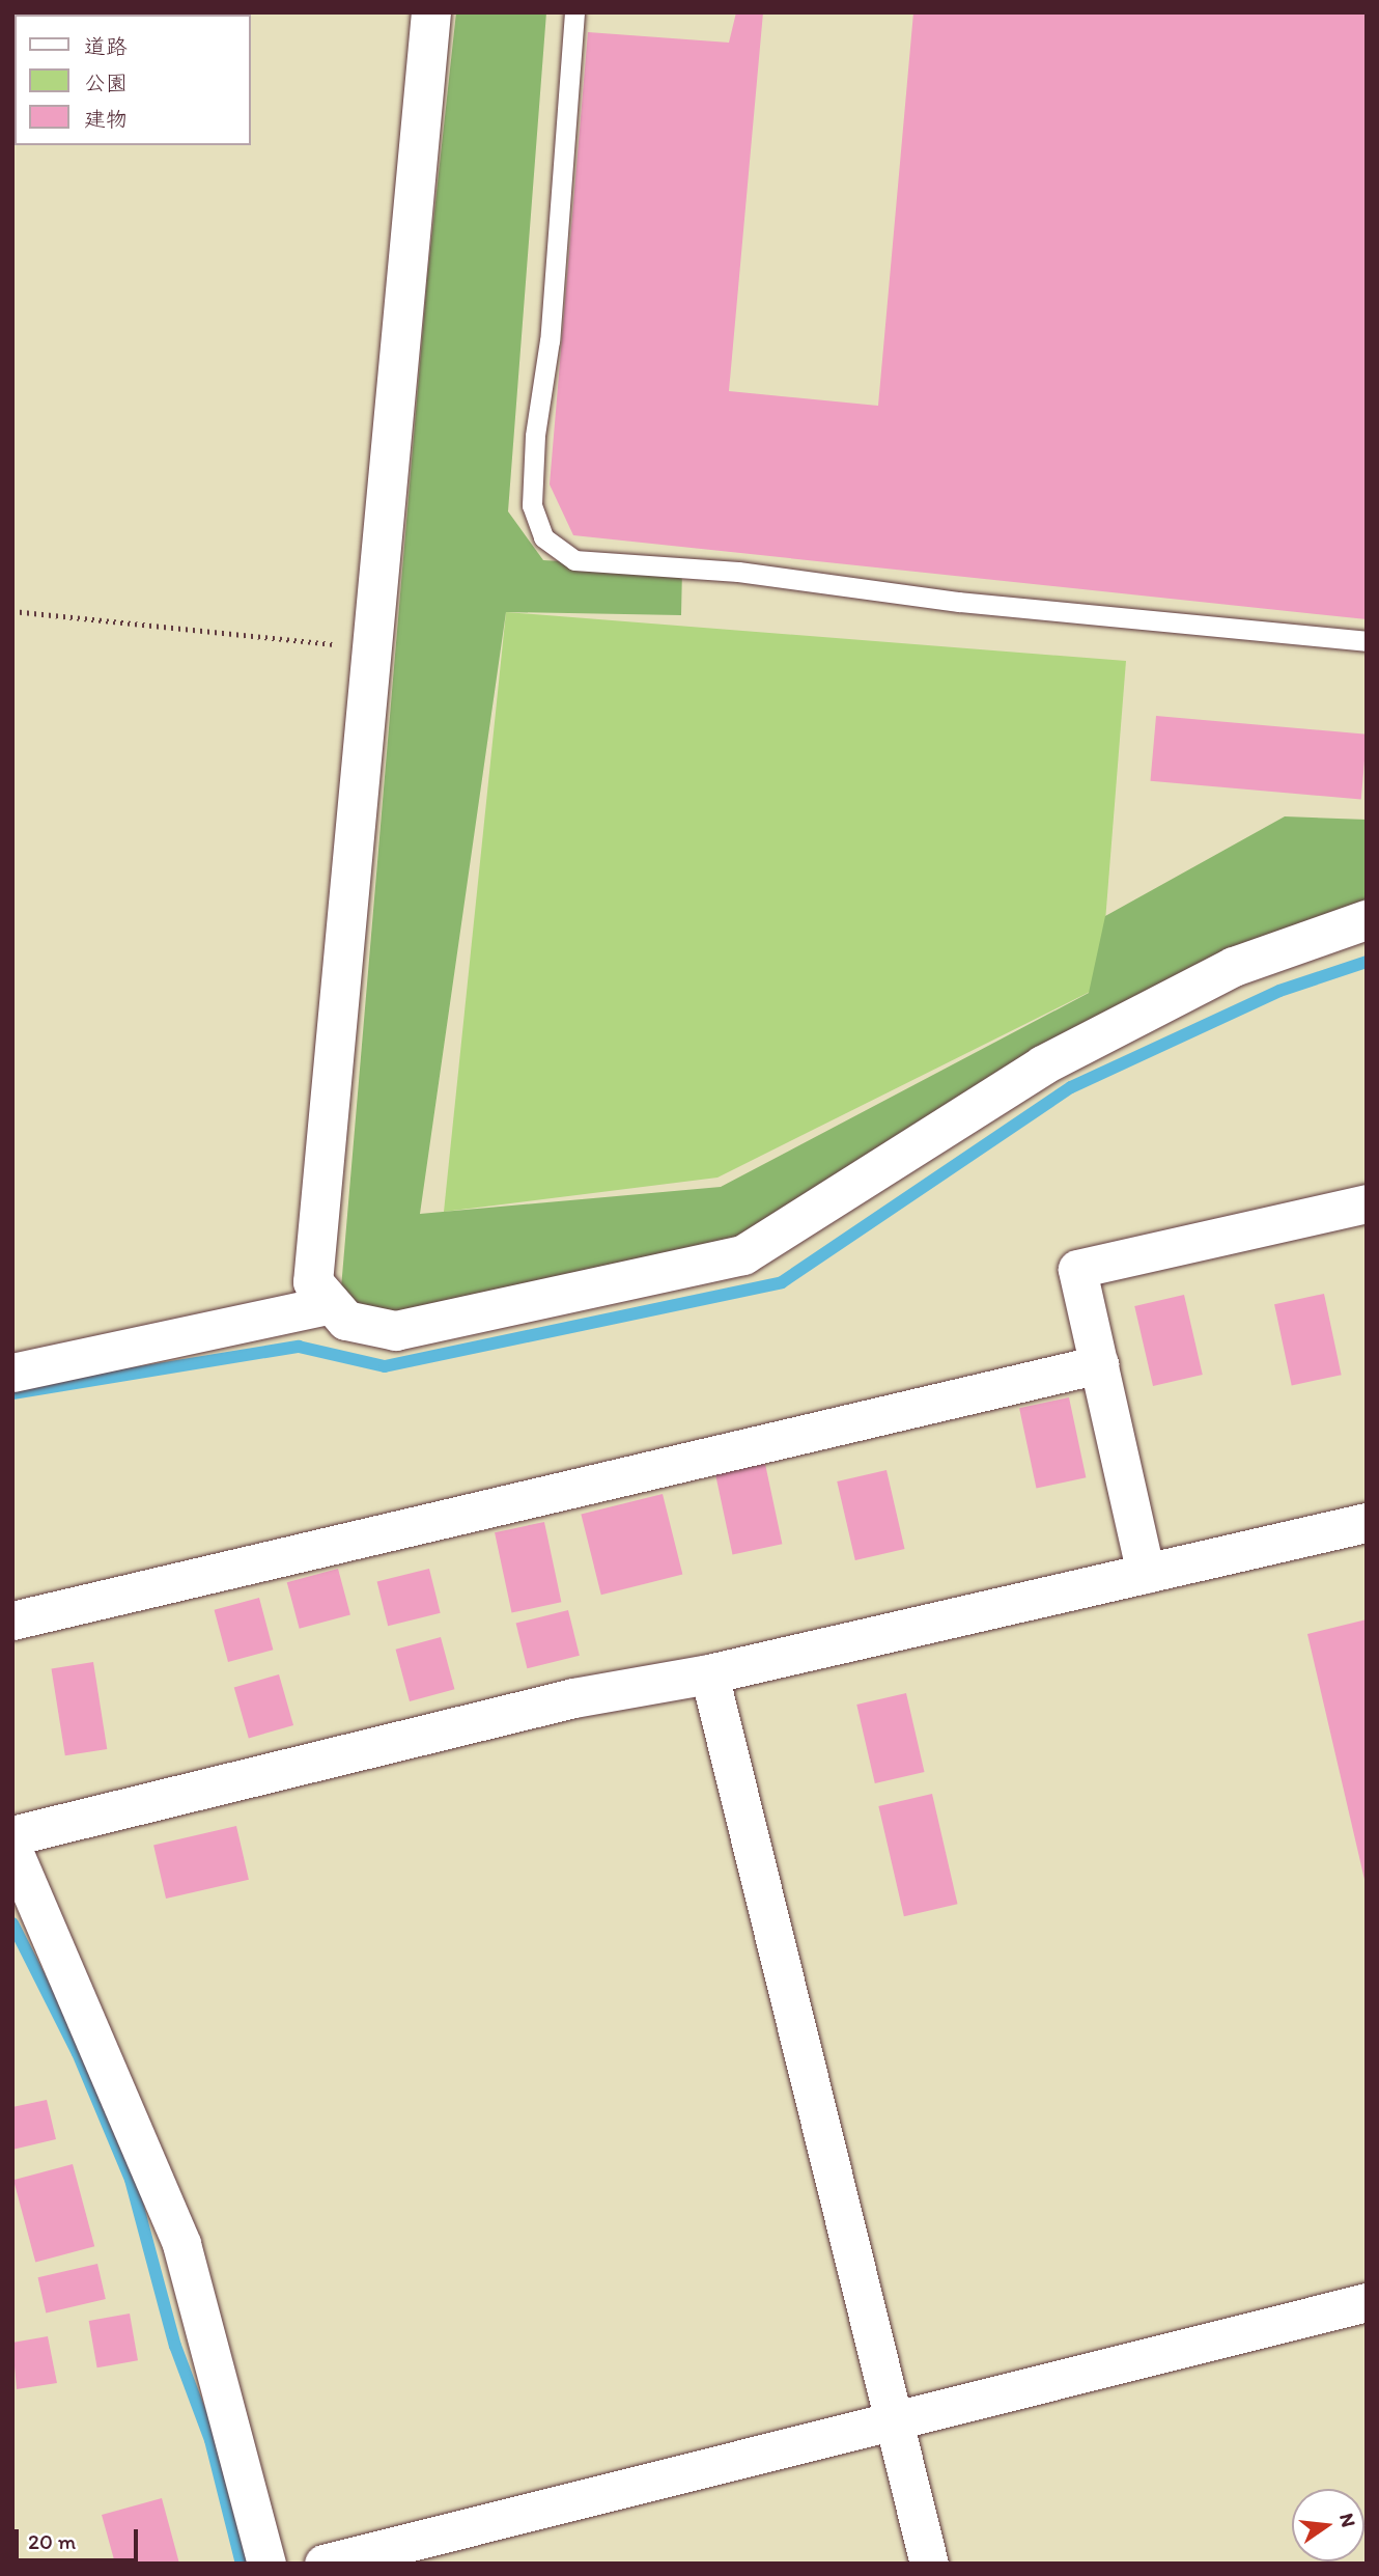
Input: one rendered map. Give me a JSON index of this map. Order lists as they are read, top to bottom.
{
  "legend": ["道路", "公園", "建物"],
  "scale_bar": "20 m",
  "north": "right"
}
